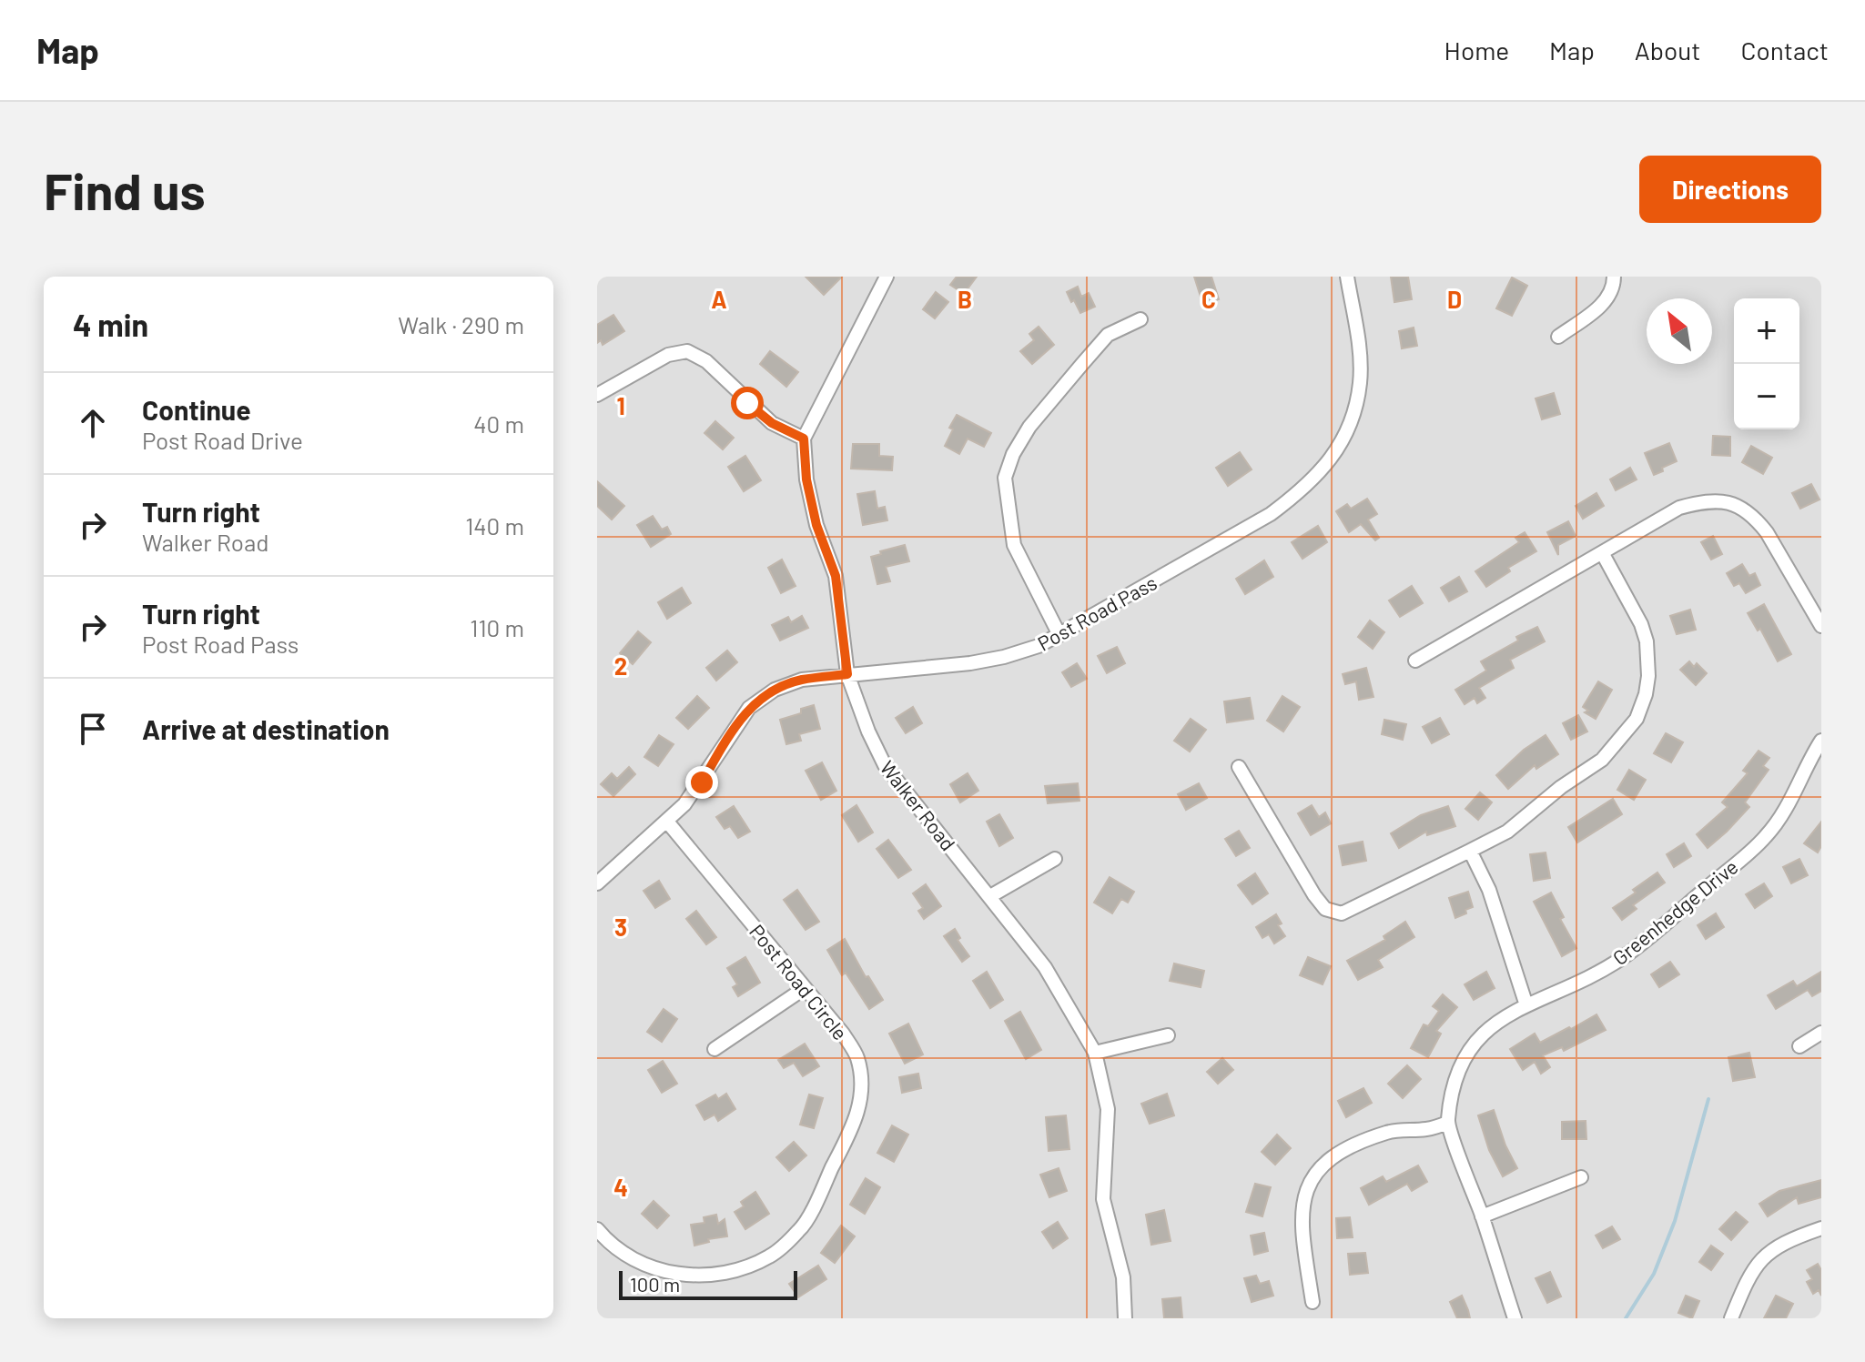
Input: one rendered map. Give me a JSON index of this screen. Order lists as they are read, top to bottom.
{
  "streets": {
    "street": [
      "Post Road Pass",
      "Walker Road",
      "Greenhedge Drive",
      "Post Road Circle"
    ]
  },
  "crossings": [
    ["Post Road Pass", "Walker Road"],
    ["Post Road Pass", "Post Road Circle"]
  ],
  "scale_bar": "100 m",
  "north": "top left",
  "page": {
    "header": "Map",
    "nav": [
      "Home",
      "Map",
      "About",
      "Contact"
    ],
    "buttons": "Directions",
    "title": "Find us",
    "heading": ["4 min", "Walk · 290 m"],
    "map_buttons": ["+", "−"],
    "list": [
      ["Continue", "Post Road Drive", "40 m"],
      ["Turn right", "Walker Road", "140 m"],
      ["Turn right", "Post Road Pass", "110 m"],
      "Arrive at destination"
    ],
    "scale": "100 m"
  },
  "grid": {
    "columns": [
      "A",
      "B",
      "C",
      "D"
    ],
    "rows": [
      "1",
      "2",
      "3",
      "4"
    ]
  }
}
